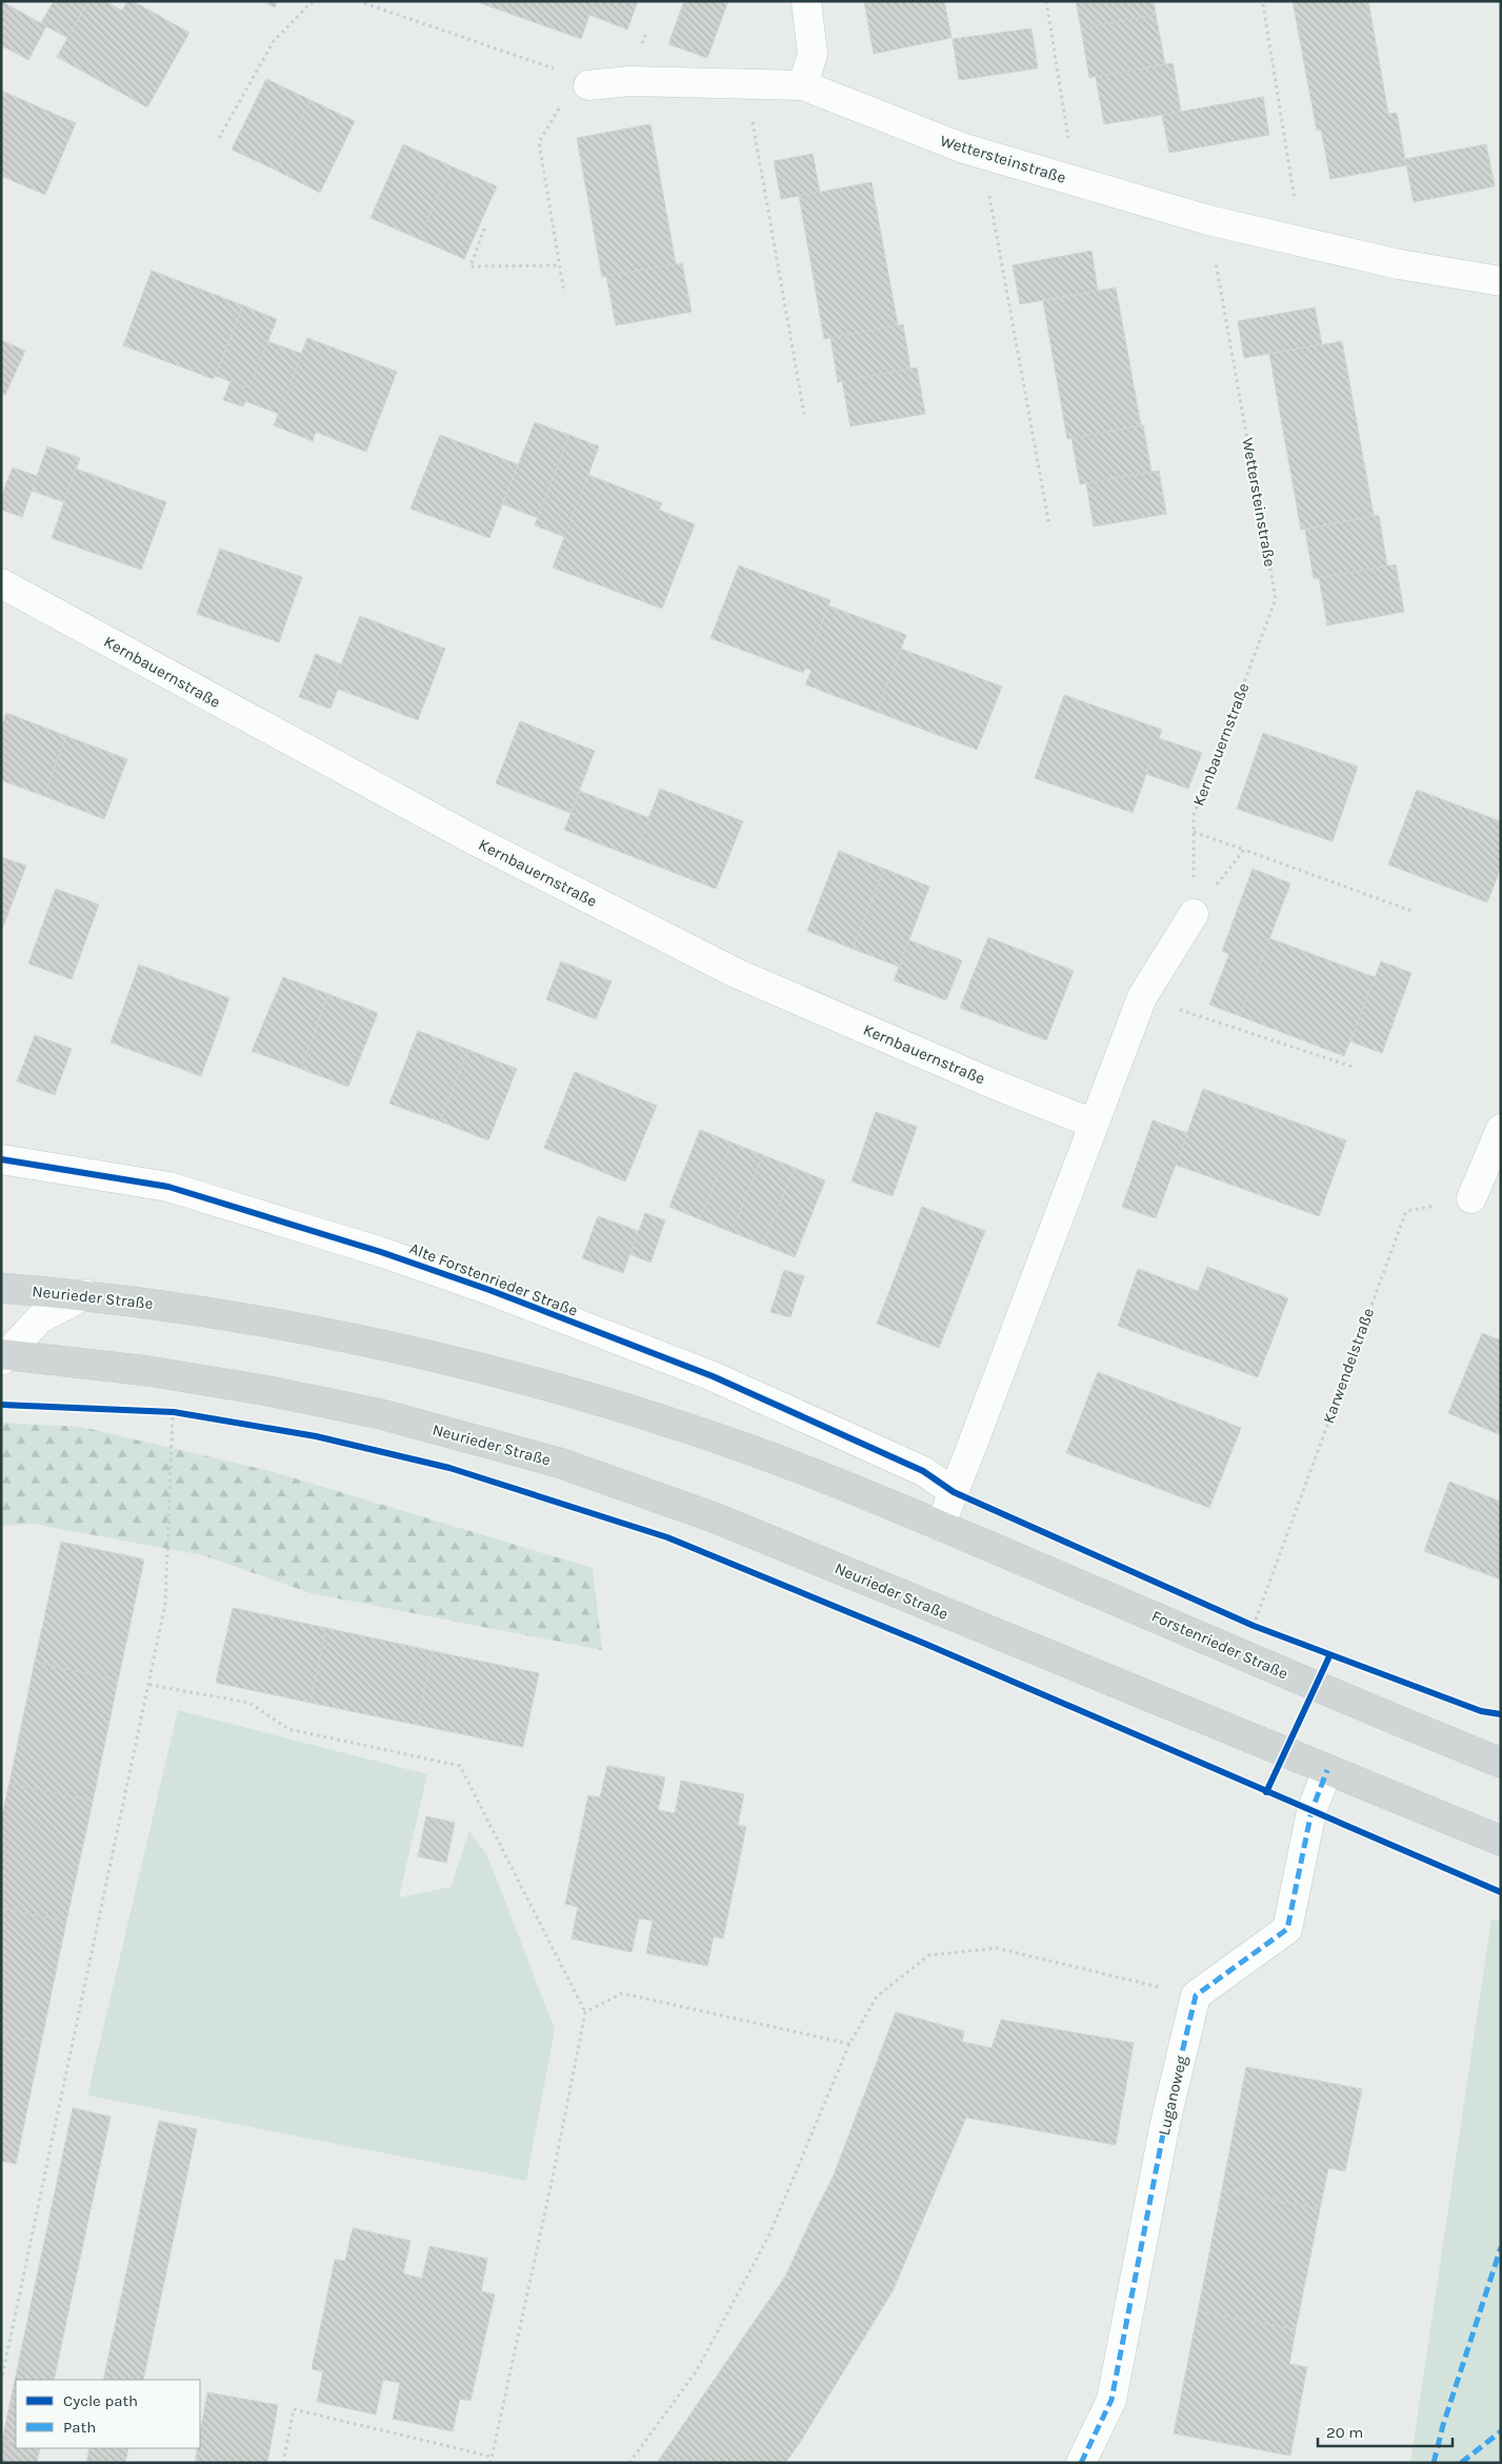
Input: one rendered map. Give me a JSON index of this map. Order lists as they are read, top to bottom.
{
  "streets": {
    "main road": ["Neurieder Straße", "Forstenrieder Straße"],
    "street": [
      "Wettersteinstraße",
      "Kernbauernstraße",
      "Alte Forstenrieder Straße",
      "Luganoweg"
    ],
    "path": ["Karwendelstraße"]
  },
  "crossings": [
    ["Wettersteinstraße", "Kernbauernstraße"],
    ["Neurieder Straße", "Forstenrieder Straße"],
    ["Karwendelstraße", "Forstenrieder Straße"]
  ],
  "legend": ["Cycle path", "Path"],
  "scale_bar": "20 m"
}
